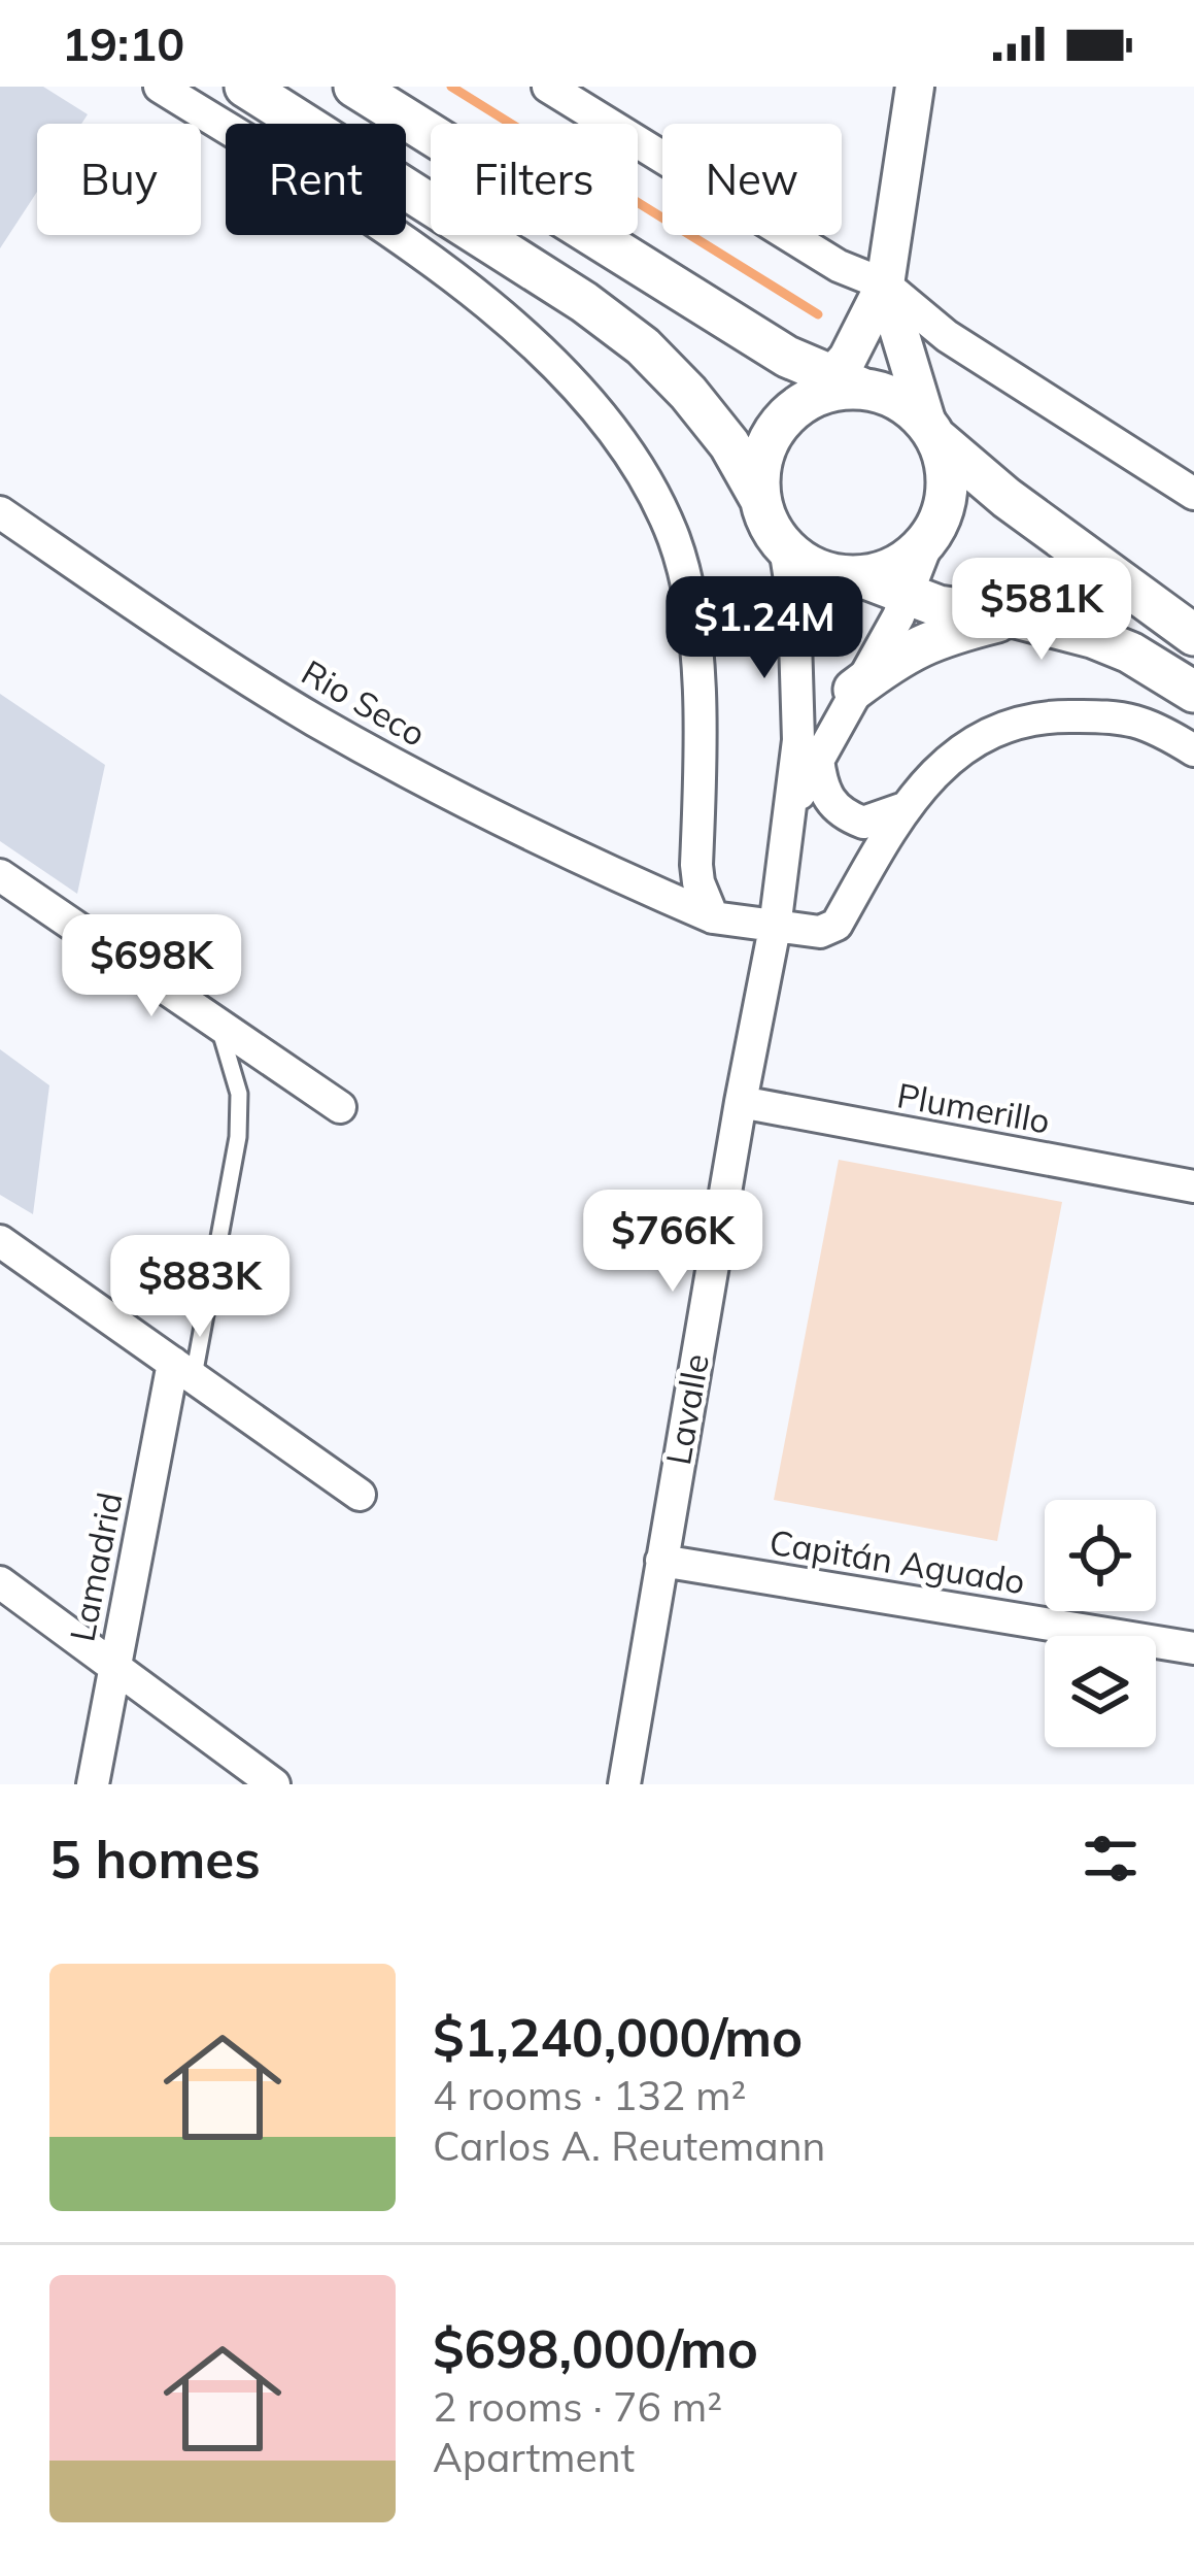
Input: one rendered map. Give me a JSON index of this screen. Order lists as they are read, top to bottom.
{
  "streets": {
    "street": [
      "Rio Seco",
      "Plumerillo",
      "Lavalle",
      "Capitán Aguado",
      "Lamadrid"
    ]
  },
  "crossings": [
    ["Rio Seco", "Lavalle"],
    ["Plumerillo", "Lavalle"],
    ["Lavalle", "Capitán Aguado"]
  ],
  "page": {
    "status": "19:10",
    "chip": [
      "Buy",
      "Rent",
      "Filters",
      "New"
    ],
    "price": [
      "$581K",
      "$1.24M",
      "$698K",
      "$766K",
      "$883K"
    ],
    "heading": "5 homes",
    "list": [
      {
        "name": "$1,240,000/mo",
        "note": "4 rooms · 132 m² · Carlos A. Reutemann"
      },
      {
        "name": "$698,000/mo",
        "note": "2 rooms · 76 m² · Apartment"
      }
    ]
  }
}
